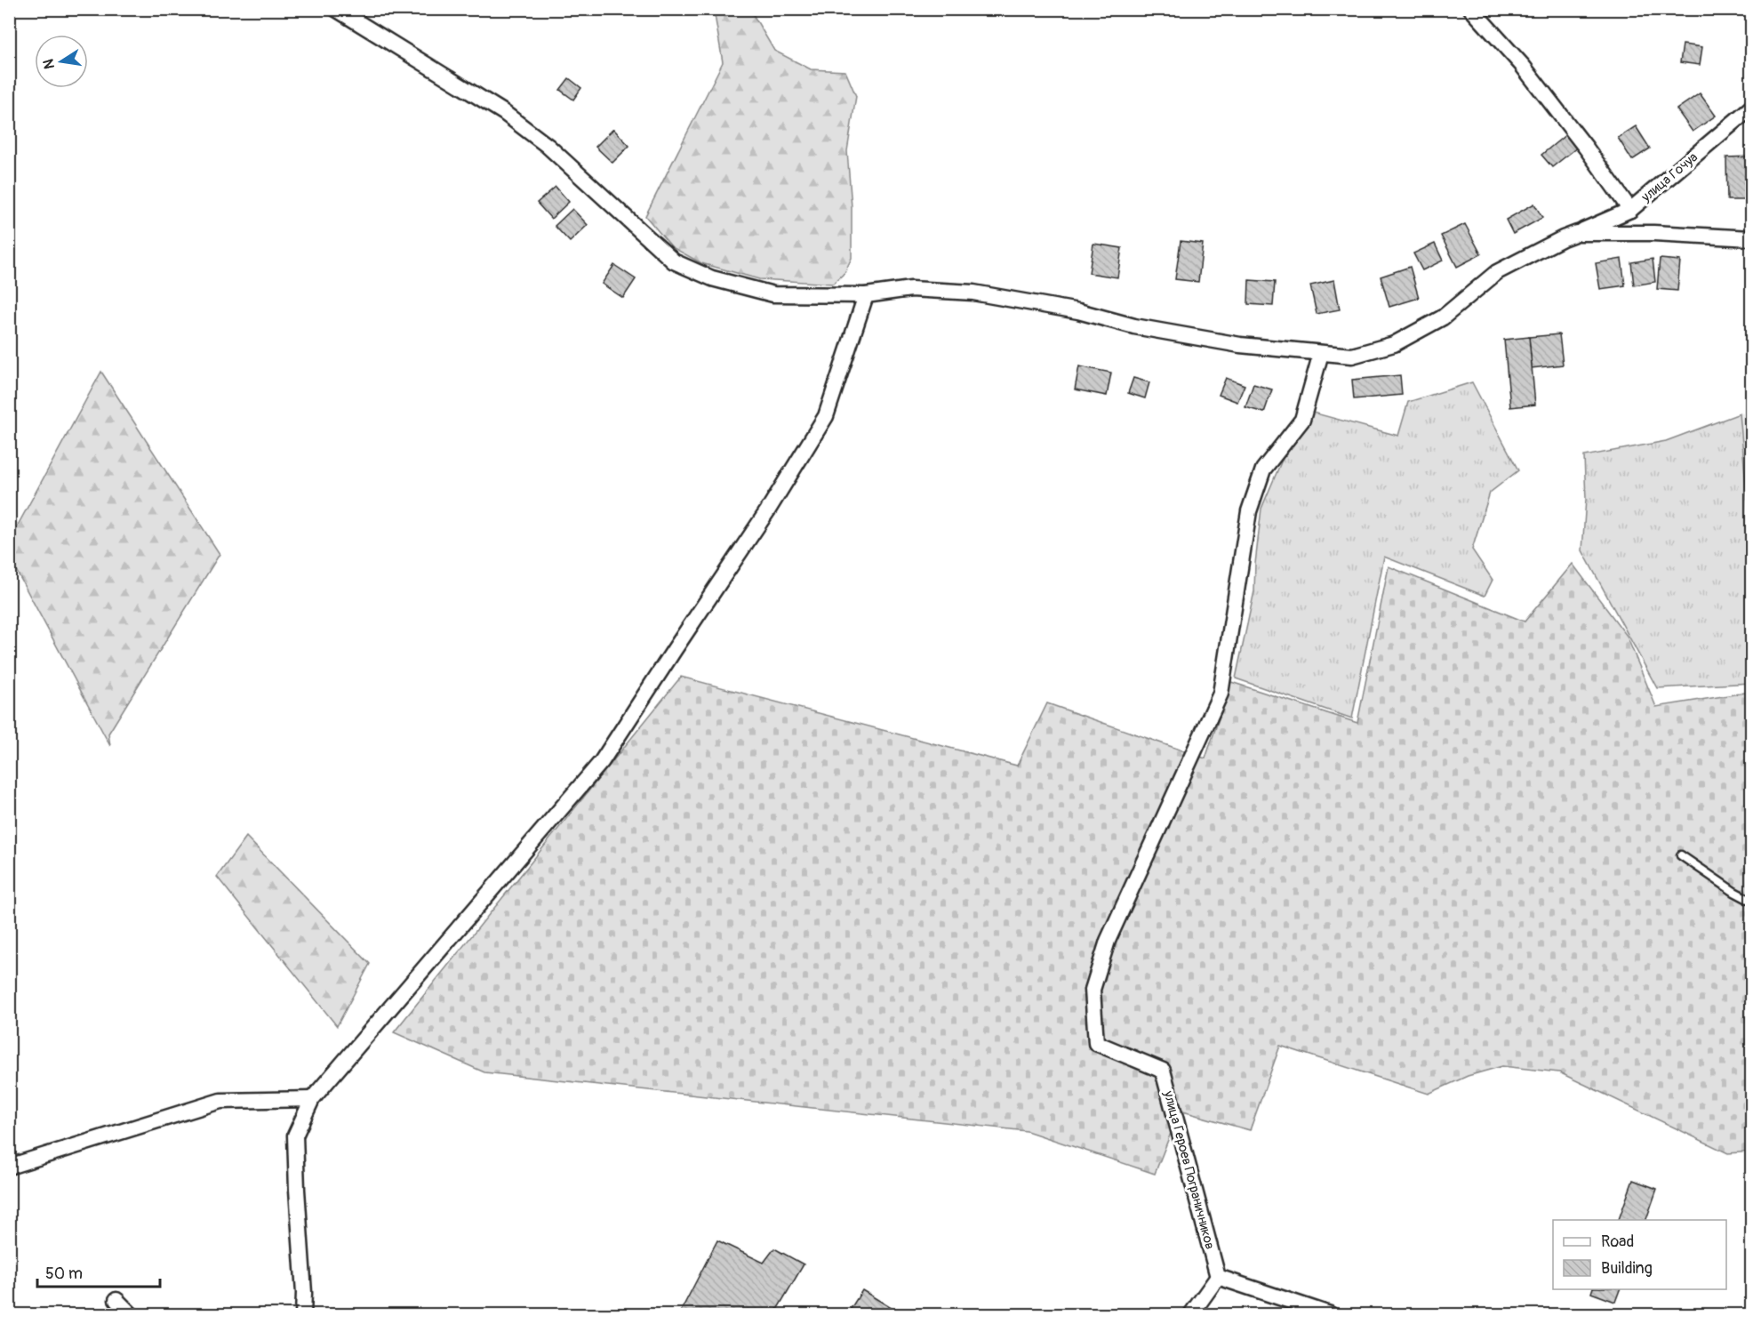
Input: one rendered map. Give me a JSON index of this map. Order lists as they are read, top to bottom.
{
  "streets": {
    "street": ["улица Гочуа", "улица Героев Пограничников"]
  },
  "crossings": [
    ["улица Гочуа", "улица Героев Пограничников"]
  ],
  "legend": ["Road", "Building"],
  "scale_bar": "50 m",
  "north": "left"
}
